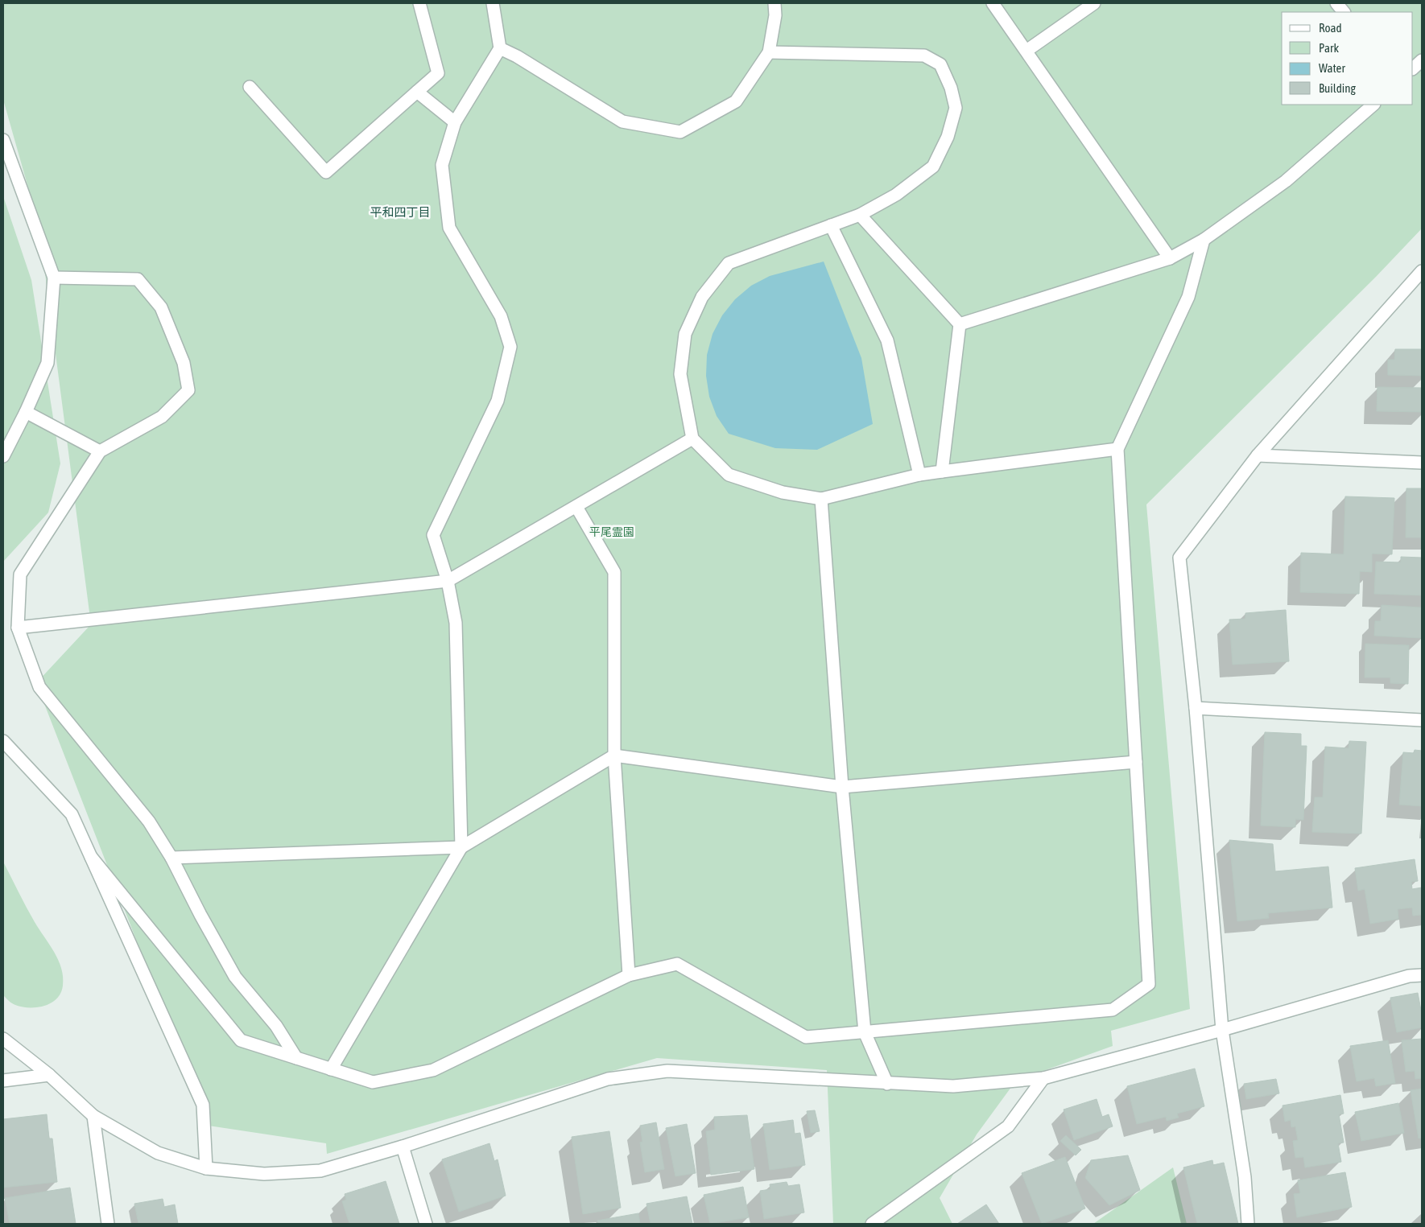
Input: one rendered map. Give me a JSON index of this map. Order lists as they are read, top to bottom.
{
  "districts": ["平和四丁目"],
  "parks": ["平尾霊園"],
  "legend": [
    "Road",
    "Park",
    "Water",
    "Building"
  ]
}
